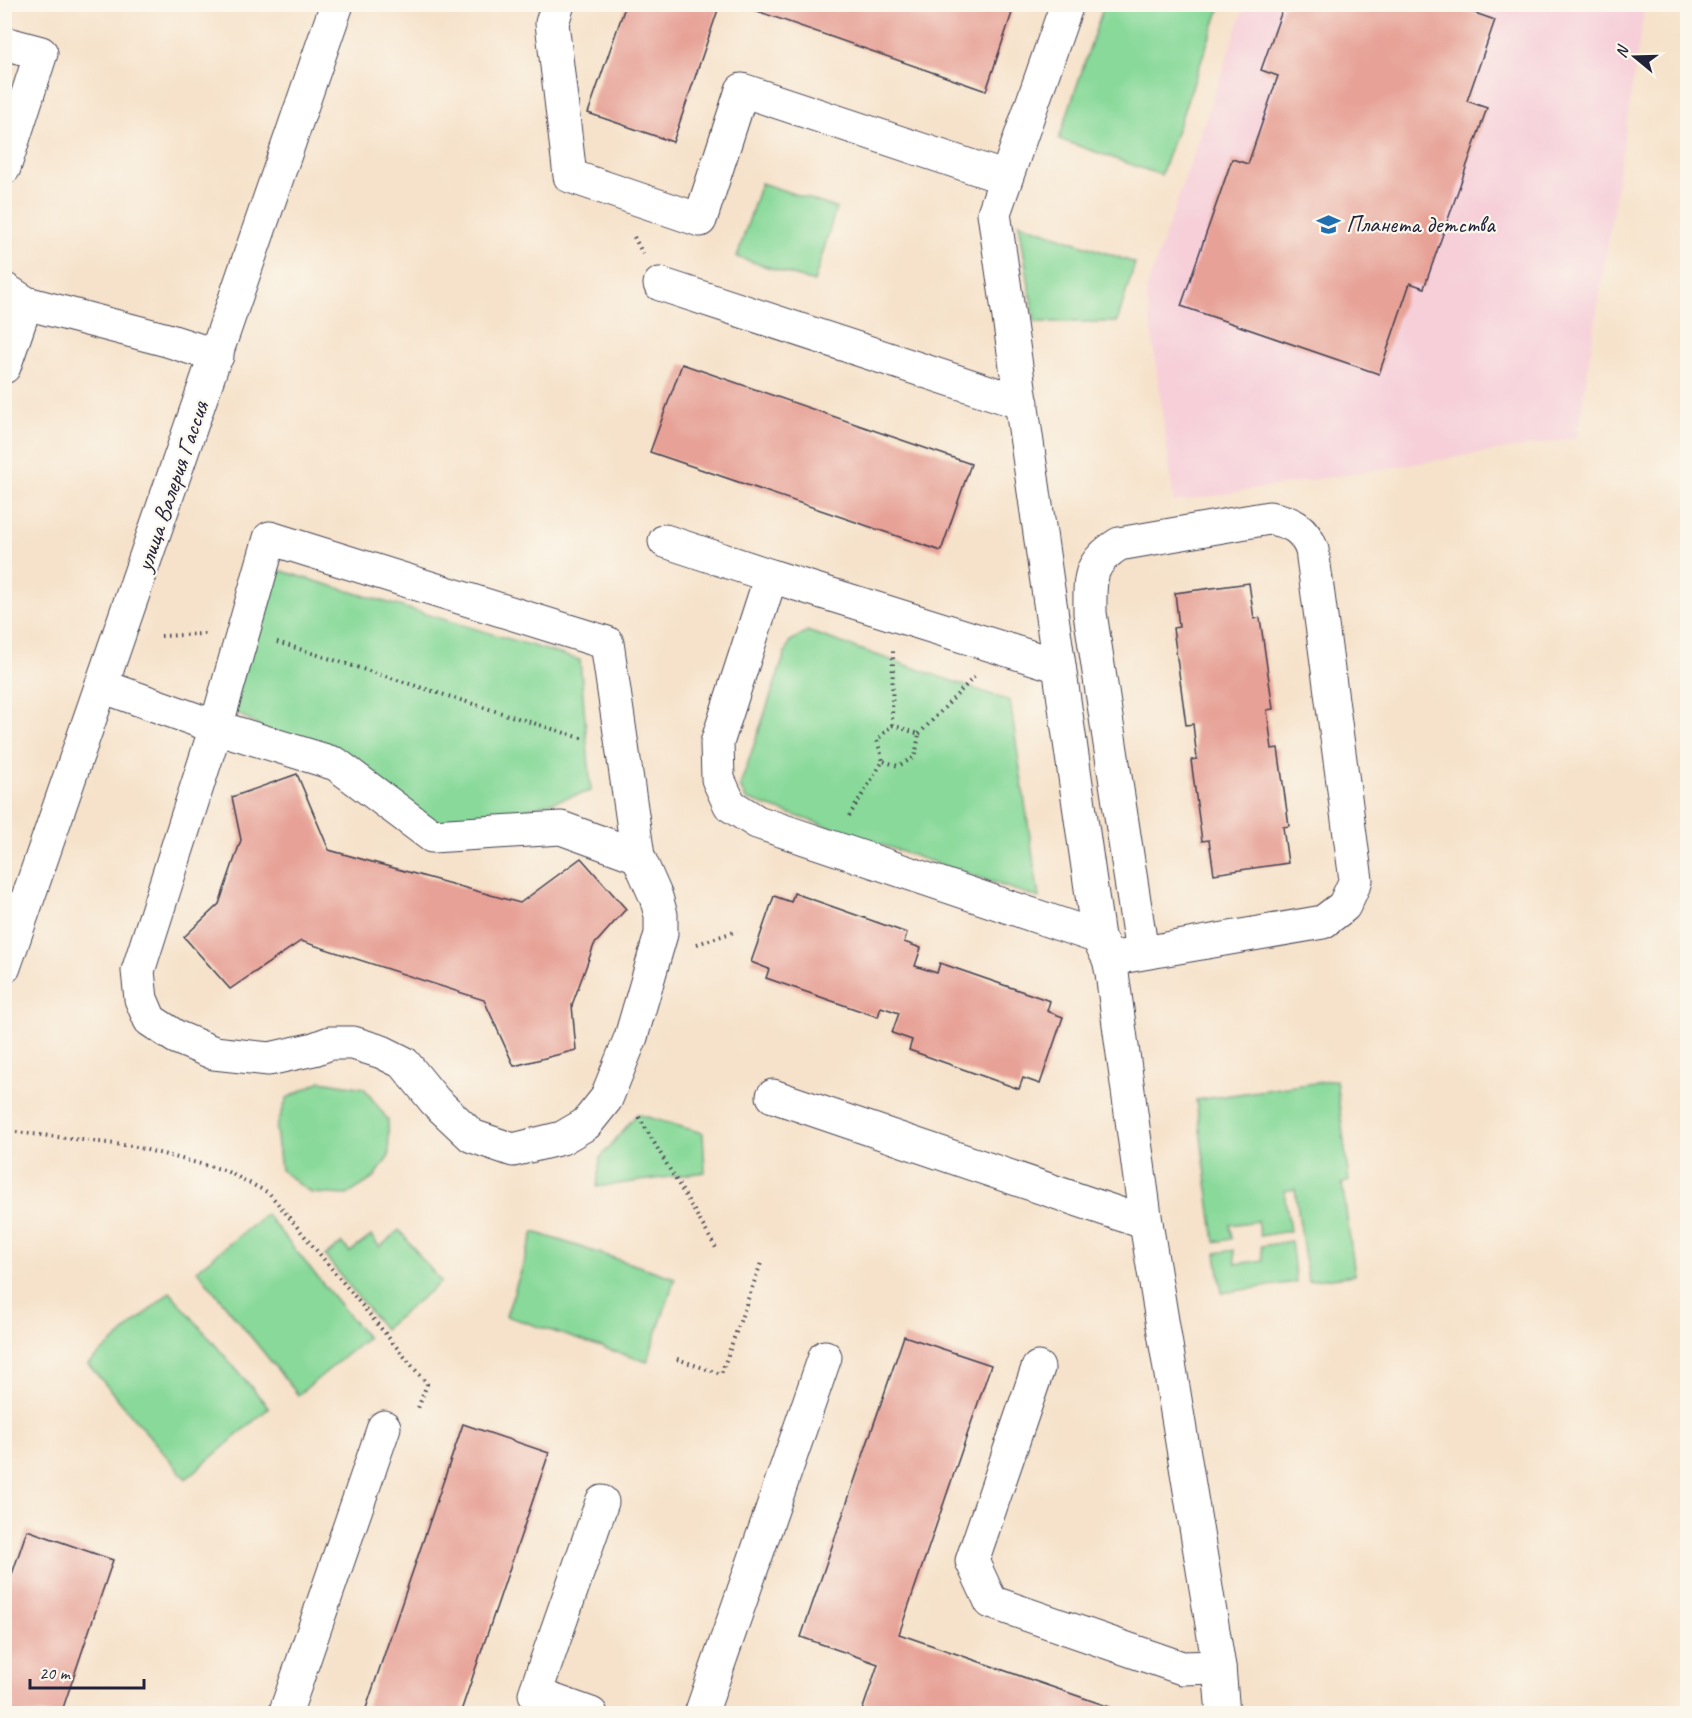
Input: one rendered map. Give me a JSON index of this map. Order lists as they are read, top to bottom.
{
  "streets": {
    "street": ["улица Валерия Гассия"]
  },
  "places": {
    "school or university": ["Планета детства"]
  },
  "scale_bar": "20 m",
  "north": "left"
}
